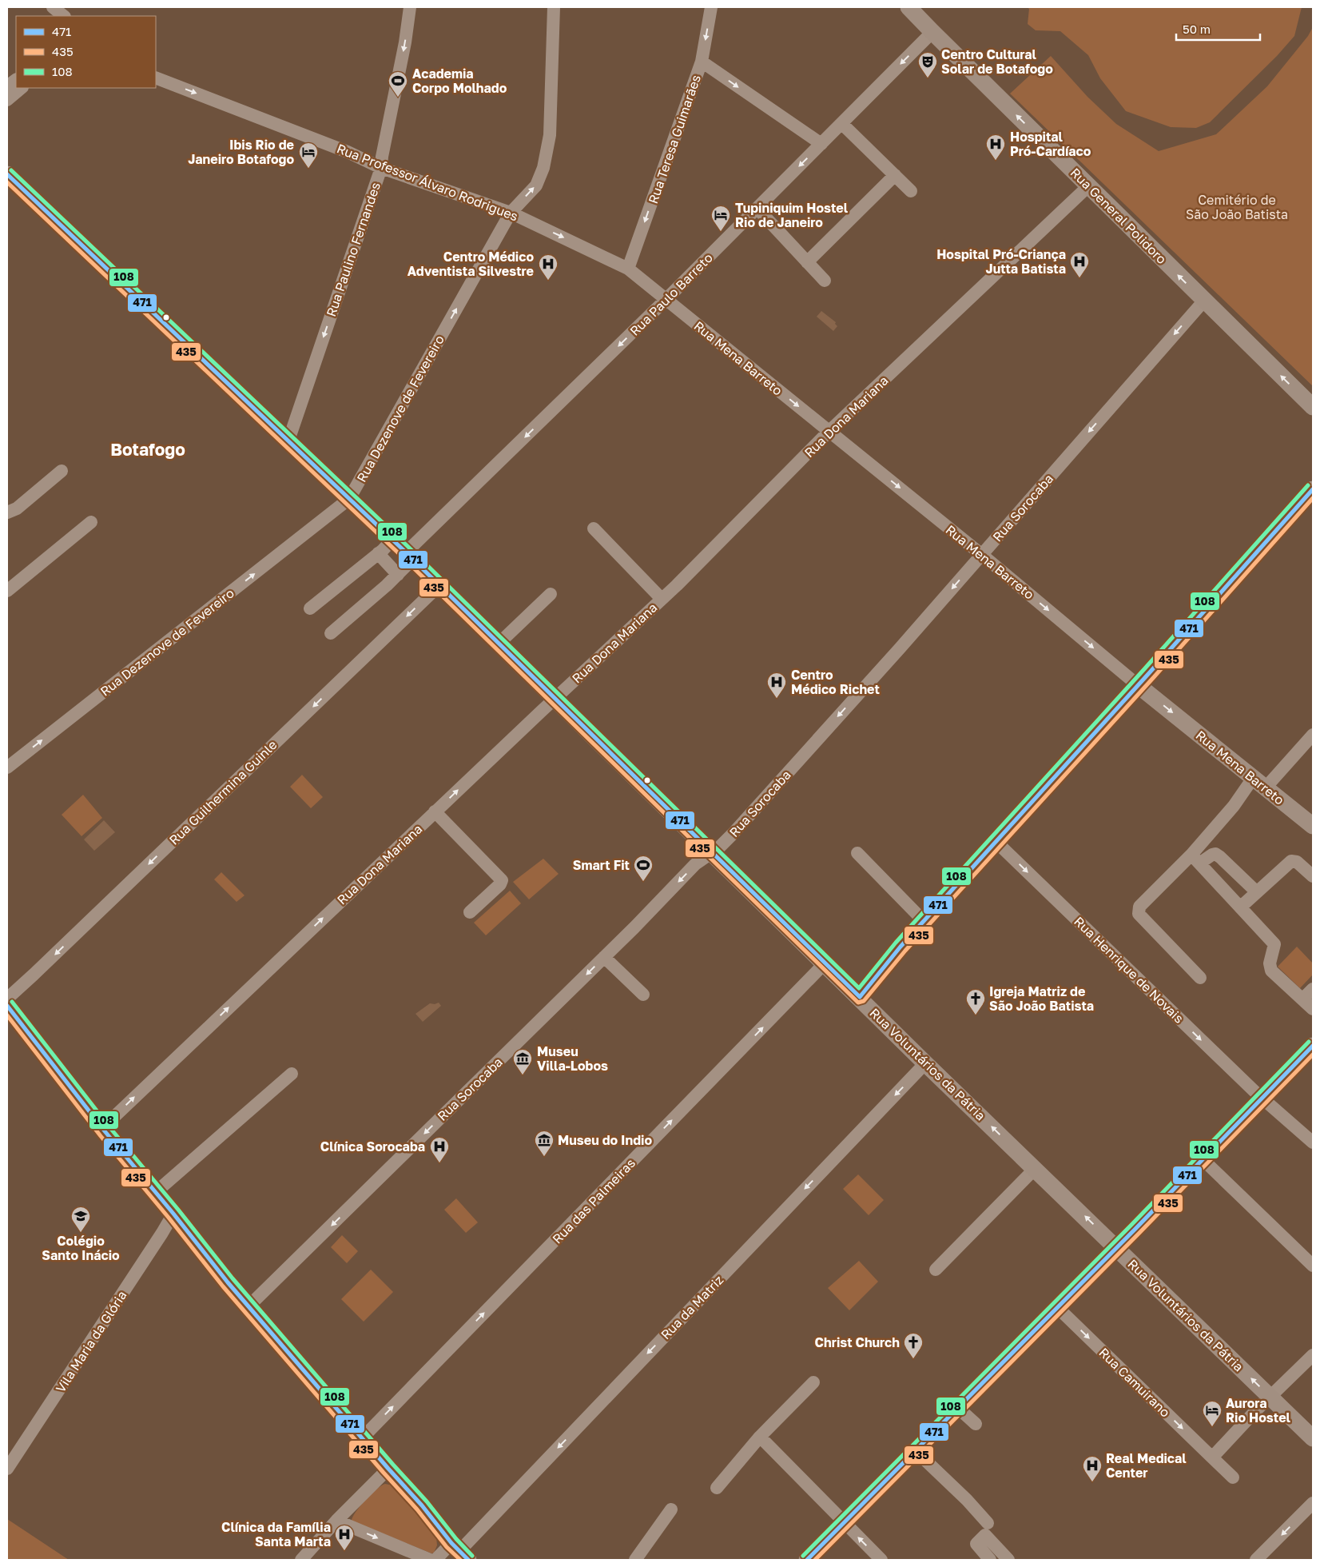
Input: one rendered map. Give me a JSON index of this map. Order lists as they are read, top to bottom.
{
  "streets": {
    "main road": ["Rua General Polidoro", "Rua Mena Barreto", "Rua Voluntários da Pátria"],
    "street": [
      "Rua Teresa Guimarães",
      "Rua Professor Álvaro Rodrigues",
      "Rua Paulino Fernandes",
      "Rua Paulo Barreto",
      "Rua Dezenove de Fevereiro",
      "Rua Dona Mariana",
      "Rua Sorocaba",
      "Rua Guilhermina Guinle",
      "Rua Henrique de Novais",
      "Rua das Palmeiras",
      "Rua da Matriz",
      "Vila Maria da Glória",
      "Rua Camuirano"
    ]
  },
  "crossings": [
    ["Rua Teresa Guimarães", "Rua Professor Álvaro Rodrigues"],
    ["Rua Professor Álvaro Rodrigues", "Rua Paulino Fernandes"],
    ["Rua Professor Álvaro Rodrigues", "Rua Paulo Barreto"],
    ["Rua Professor Álvaro Rodrigues", "Rua Mena Barreto"],
    ["Rua Professor Álvaro Rodrigues", "Rua Dezenove de Fevereiro"],
    ["Rua General Polidoro", "Rua Paulo Barreto"],
    ["Rua General Polidoro", "Rua Dona Mariana"],
    ["Rua General Polidoro", "Rua Sorocaba"],
    ["Rua Paulino Fernandes", "Rua Voluntários da Pátria"],
    ["Rua Paulo Barreto", "Rua Mena Barreto"],
    ["Rua Paulo Barreto", "Rua Voluntários da Pátria"],
    ["Rua Mena Barreto", "Rua Dona Mariana"],
    ["Rua Mena Barreto", "Rua Sorocaba"],
    ["Rua Dezenove de Fevereiro", "Rua Voluntários da Pátria"],
    ["Rua Dona Mariana", "Rua Voluntários da Pátria"],
    ["Rua Sorocaba", "Rua Voluntários da Pátria"],
    ["Rua Guilhermina Guinle", "Rua Voluntários da Pátria"],
    ["Rua Voluntários da Pátria", "Rua das Palmeiras"],
    ["Rua Voluntários da Pátria", "Rua da Matriz"]
  ],
  "one_way": [
    "Rua Teresa Guimarães",
    "Rua Professor Álvaro Rodrigues",
    "Rua General Polidoro",
    "Rua Paulino Fernandes",
    "Rua Paulo Barreto",
    "Rua Mena Barreto",
    "Rua Dezenove de Fevereiro",
    "Rua Dona Mariana",
    "Rua Sorocaba",
    "Rua Guilhermina Guinle",
    "Rua Henrique de Novais",
    "Rua das Palmeiras",
    "Rua da Matriz",
    "Rua Camuirano"
  ],
  "districts": ["Botafogo"],
  "parks": ["Cemitério de São João Batista"],
  "places": {
    "theatre": ["Centro Cultural Solar de Botafogo"],
    "sports": ["Academia Corpo Molhado", "Smart Fit"],
    "hospital": [
      "Hospital Pró-Cardíaco",
      "Hospital Pró-Criança Jutta Batista",
      "Centro Médico Adventista Silvestre",
      "Centro Médico Richet",
      "Clínica Sorocaba",
      "Real Medical Center",
      "Clínica da Família Santa Marta"
    ],
    "hotel": ["Ibis Rio de Janeiro Botafogo", "Tupiniquim Hostel Rio de Janeiro", "Aurora Rio Hostel"],
    "church": ["Igreja Matriz de São João Batista", "Christ Church"],
    "museum": ["Museu Villa-Lobos", "Museu do Indio"],
    "school or university": ["Colégio Santo Inácio"]
  },
  "lines": ["transit line 108", "transit line 471", "transit line 435"],
  "legend": ["471", "435", "108"],
  "scale_bar": "50 m"
}
